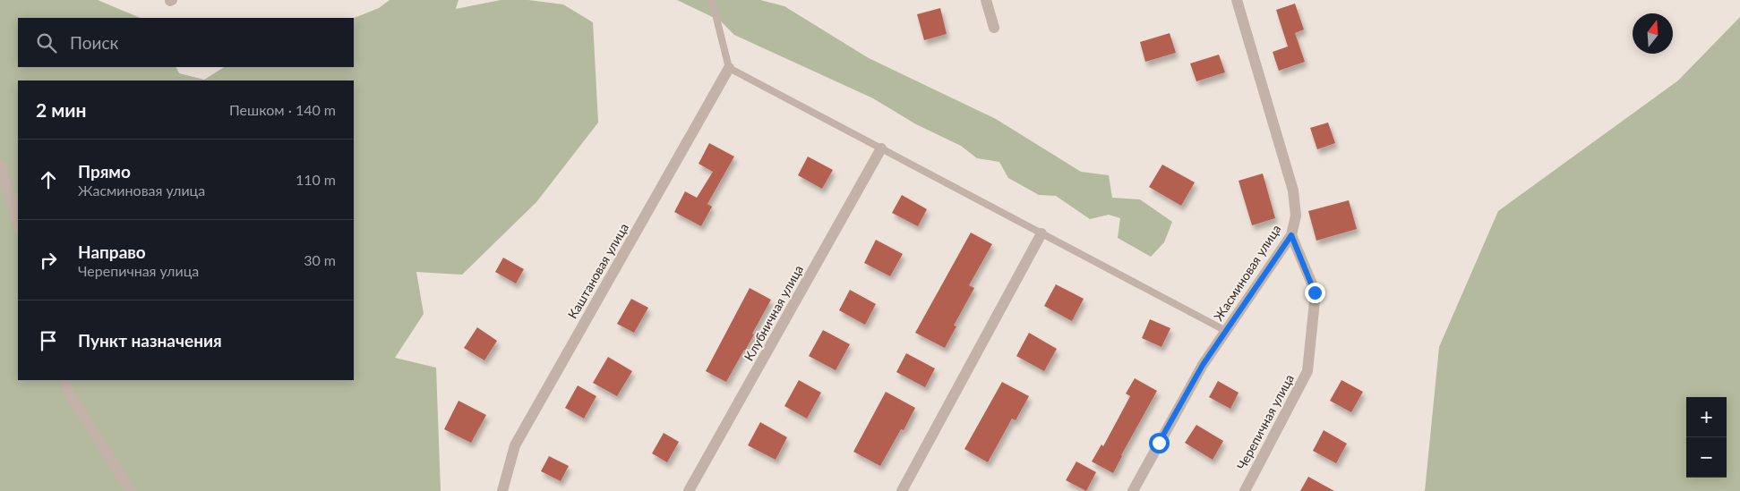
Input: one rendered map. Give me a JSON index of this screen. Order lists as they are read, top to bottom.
{
  "streets": {
    "street": [
      "Каштановая улица",
      "Жасминовая улица",
      "Клубничная улица",
      "Черепичная улица"
    ]
  },
  "crossings": [
    ["Жасминовая улица", "Черепичная улица"]
  ],
  "north": "top",
  "page": {
    "search": "Поиск",
    "heading": ["2 мин", "Пешком · 140 m"],
    "list": [
      ["Прямо", "Жасминовая улица", "110 m"],
      ["Направо", "Черепичная улица", "30 m"],
      "Пункт назначения"
    ],
    "map_buttons": ["+", "−"]
  }
}
